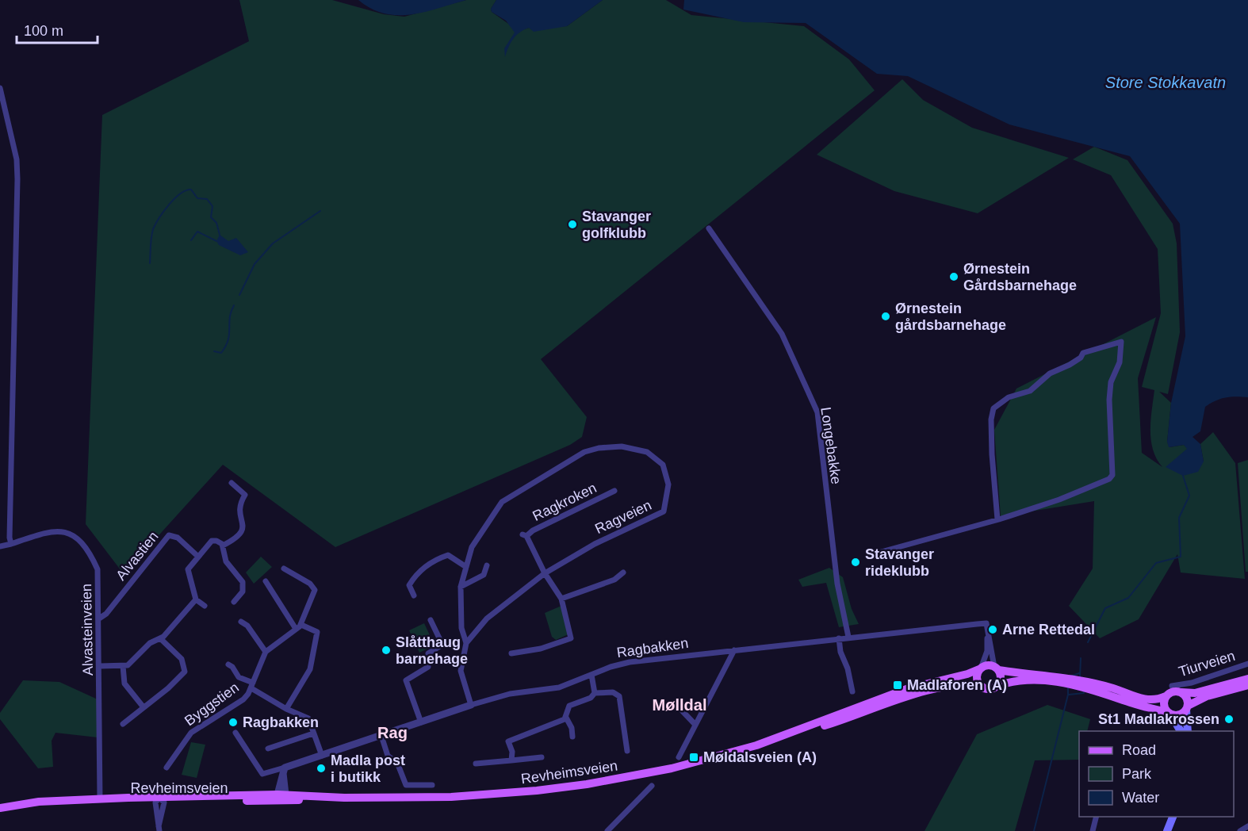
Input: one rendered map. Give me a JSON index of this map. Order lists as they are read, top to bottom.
{
  "streets": {
    "main road": ["Revheimsveien"],
    "street": [
      "Longebakke",
      "Ragkroken",
      "Ragveien",
      "Alvastien",
      "Alvasteinveien",
      "Ragbakken",
      "Tiurveien",
      "Byggstien"
    ]
  },
  "crossings": [
    ["Longebakke", "Ragbakken"],
    ["Ragkroken", "Ragveien"],
    ["Ragveien", "Ragbakken"],
    ["Alvastien", "Alvasteinveien"],
    ["Alvasteinveien", "Revheimsveien"]
  ],
  "districts": ["Mølldal", "Rag"],
  "water": ["Store Stokkavatn"],
  "places": {
    "other": [
      "Stavanger golfklubb",
      "Ørnestein Gårdsbarnehage",
      "Ørnestein gårdsbarnehage",
      "Stavanger rideklubb",
      "Arne Rettedal",
      "Slåtthaug barnehage",
      "St1 Madlakrossen",
      "Ragbakken",
      "Madla post i butikk"
    ],
    "transit": ["Madlaforen (A)", "Møldalsveien (A)"]
  },
  "legend": ["Road", "Park", "Water"],
  "scale_bar": "100 m"
}
